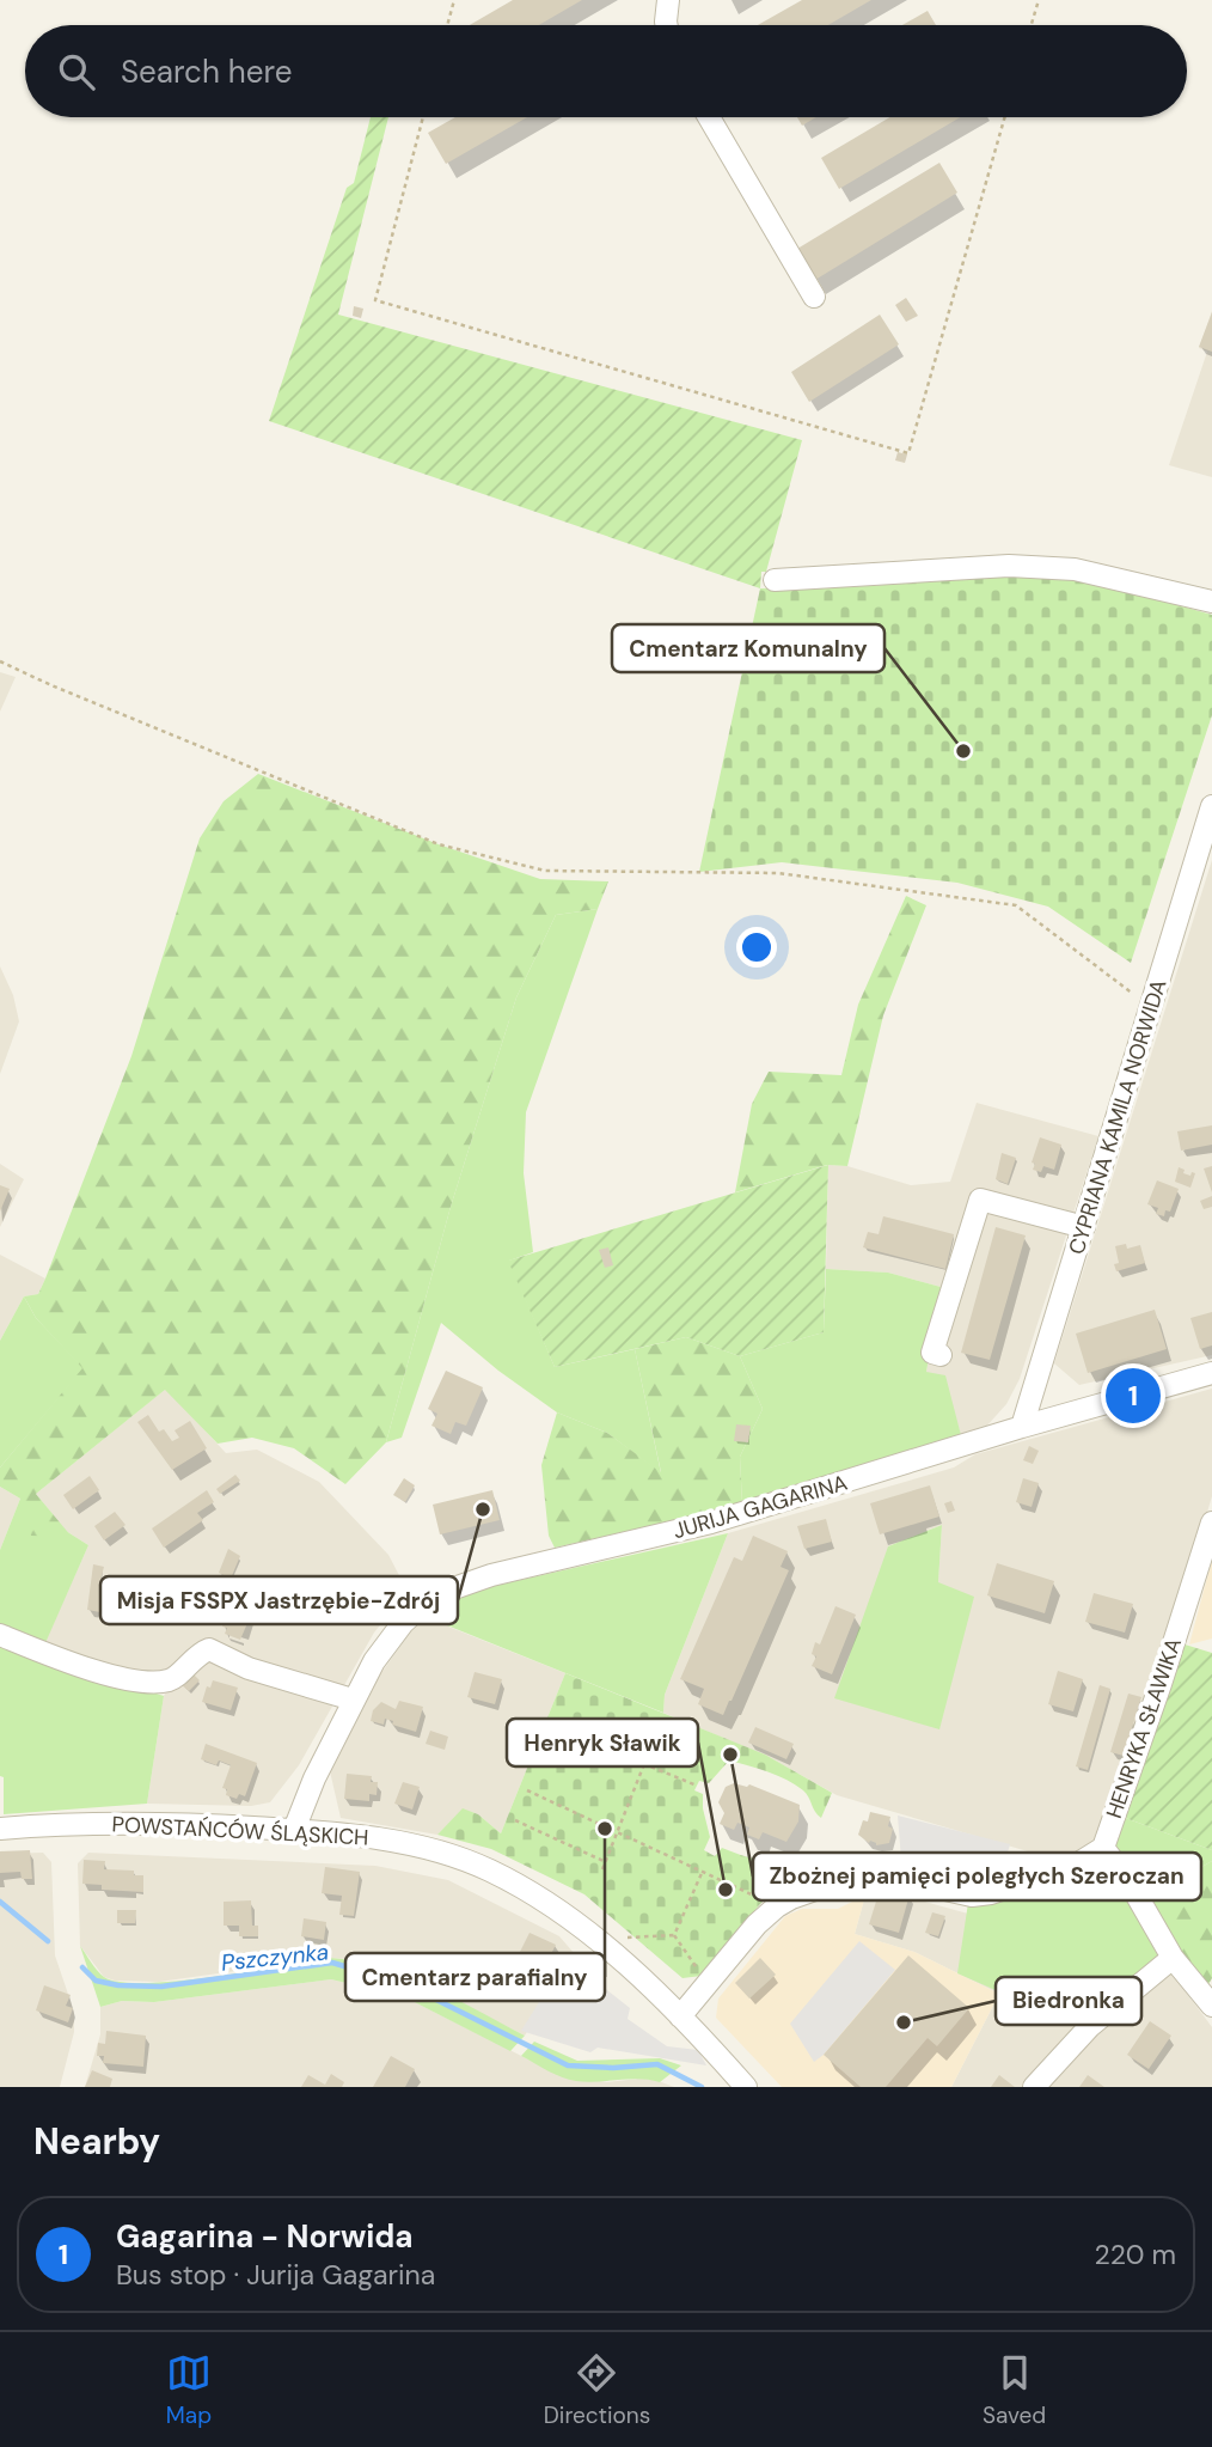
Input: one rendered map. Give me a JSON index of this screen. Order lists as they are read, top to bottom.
{
  "streets": {
    "street": [
      "CYPRIANA KAMILA NORWIDA",
      "JURIJA GAGARINA",
      "HENRYKA SŁAWIKA",
      "POWSTAŃCÓW ŚLĄSKICH"
    ]
  },
  "crossings": [
    ["CYPRIANA KAMILA NORWIDA", "JURIJA GAGARINA"],
    ["JURIJA GAGARINA", "POWSTAŃCÓW ŚLĄSKICH"]
  ],
  "water": ["Pszczynka"],
  "places": [
    "Cmentarz Komunalny",
    "Misja FSSPX Jastrzębie-Zdrój",
    "Zbożnej pamięci poległych Szeroczan",
    "Cmentarz parafialny",
    "Henryk Sławik",
    "Biedronka"
  ],
  "page": {
    "search": "Search here",
    "pins": "1",
    "heading": "Nearby",
    "list": [
      {
        "mark": "1",
        "name": "Gagarina - Norwida",
        "note": "Bus stop · Jurija Gagarina",
        "value": "220 m"
      }
    ],
    "nav": ["Map", "Directions", "Saved"]
  }
}
